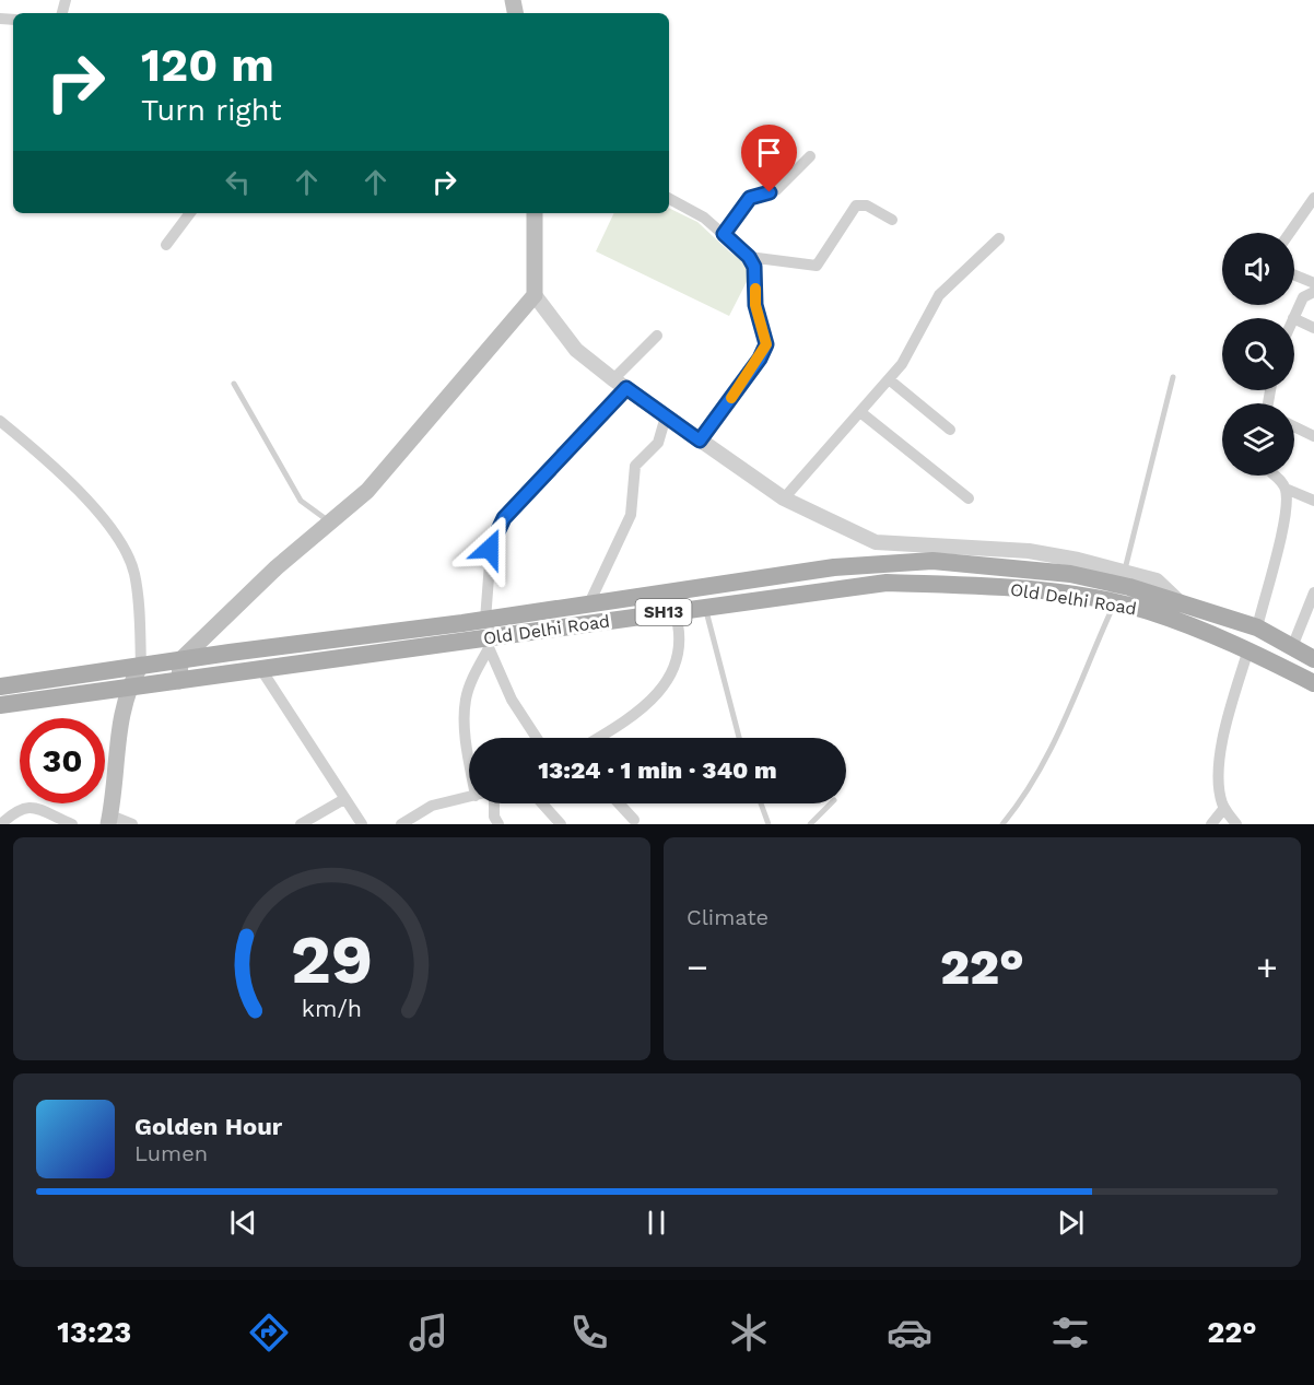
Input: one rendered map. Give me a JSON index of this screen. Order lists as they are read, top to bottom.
{
  "streets": {
    "main road": ["Old Delhi Road", "SH13"]
  },
  "page": {
    "turn": ["120 m", "Turn right"],
    "limit": "30",
    "trip": "13:24 · 1 min · 340 m",
    "tile": "Climate",
    "heat": ["−", "22°", "+"],
    "song": ["Golden Hour", "Lumen"],
    "tabs": ["13:23", "22°"],
    "gauge": ["29", "km/h"]
  }
}
